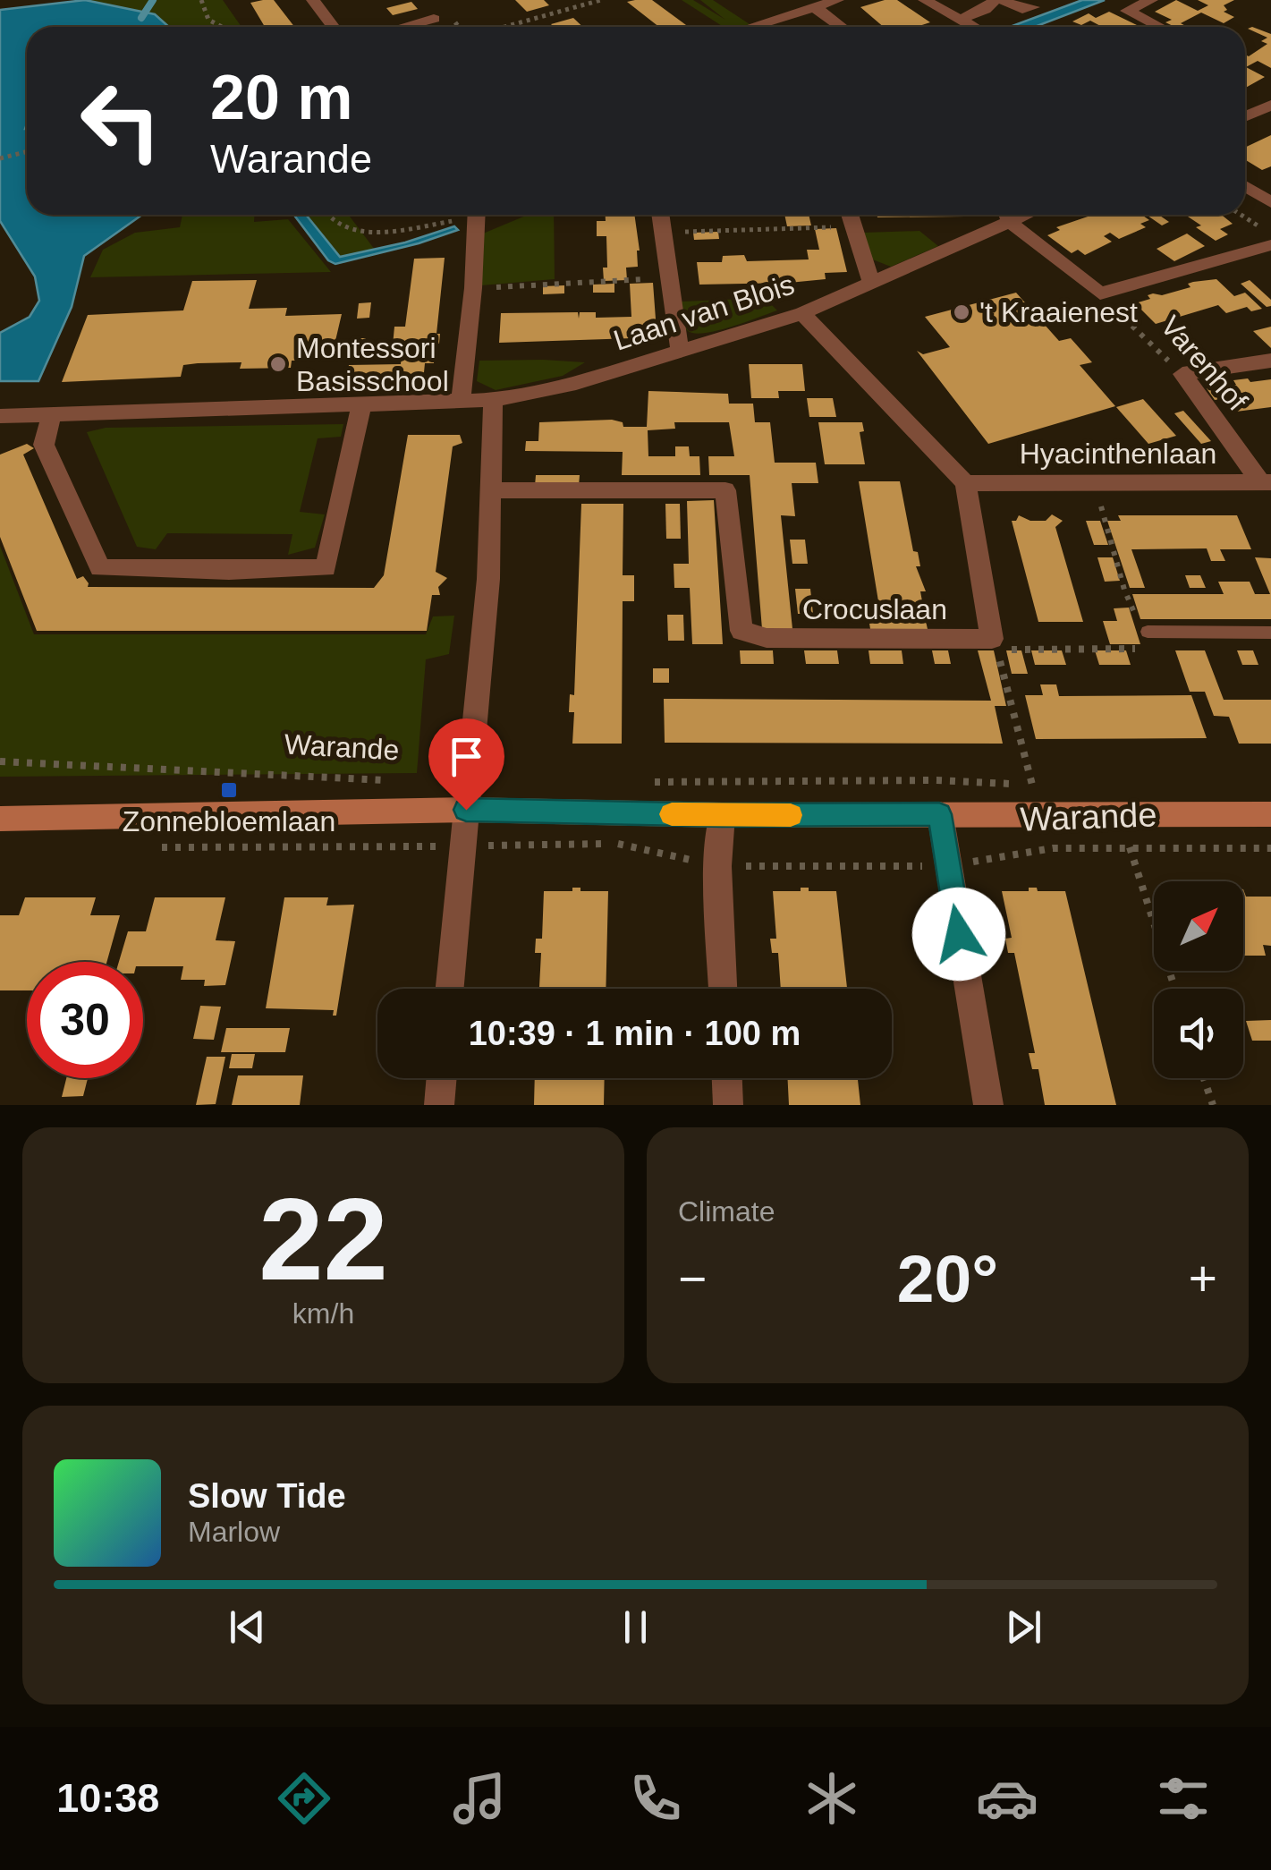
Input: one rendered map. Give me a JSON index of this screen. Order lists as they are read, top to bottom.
{
  "streets": {
    "main road": ["Warande"],
    "street": [
      "Laan van Blois",
      "Varenhof",
      "Hyacinthenlaan",
      "Crocuslaan"
    ]
  },
  "crossings": [
    ["Varenhof", "Hyacinthenlaan"],
    ["Hyacinthenlaan", "Crocuslaan"]
  ],
  "places": {
    "other": ["'t Kraaienest", "Montessori Basisschool"],
    "transit": ["Zonnebloemlaan"]
  },
  "north": "top right",
  "page": {
    "turn": ["20 m", "Warande"],
    "limit": "30",
    "trip": "10:39 · 1 min · 100 m",
    "tile": [
      ["22", "km/h"],
      "Climate"
    ],
    "heat": ["−", "20°", "+"],
    "song": ["Slow Tide", "Marlow"],
    "tabs": "10:38"
  }
}
